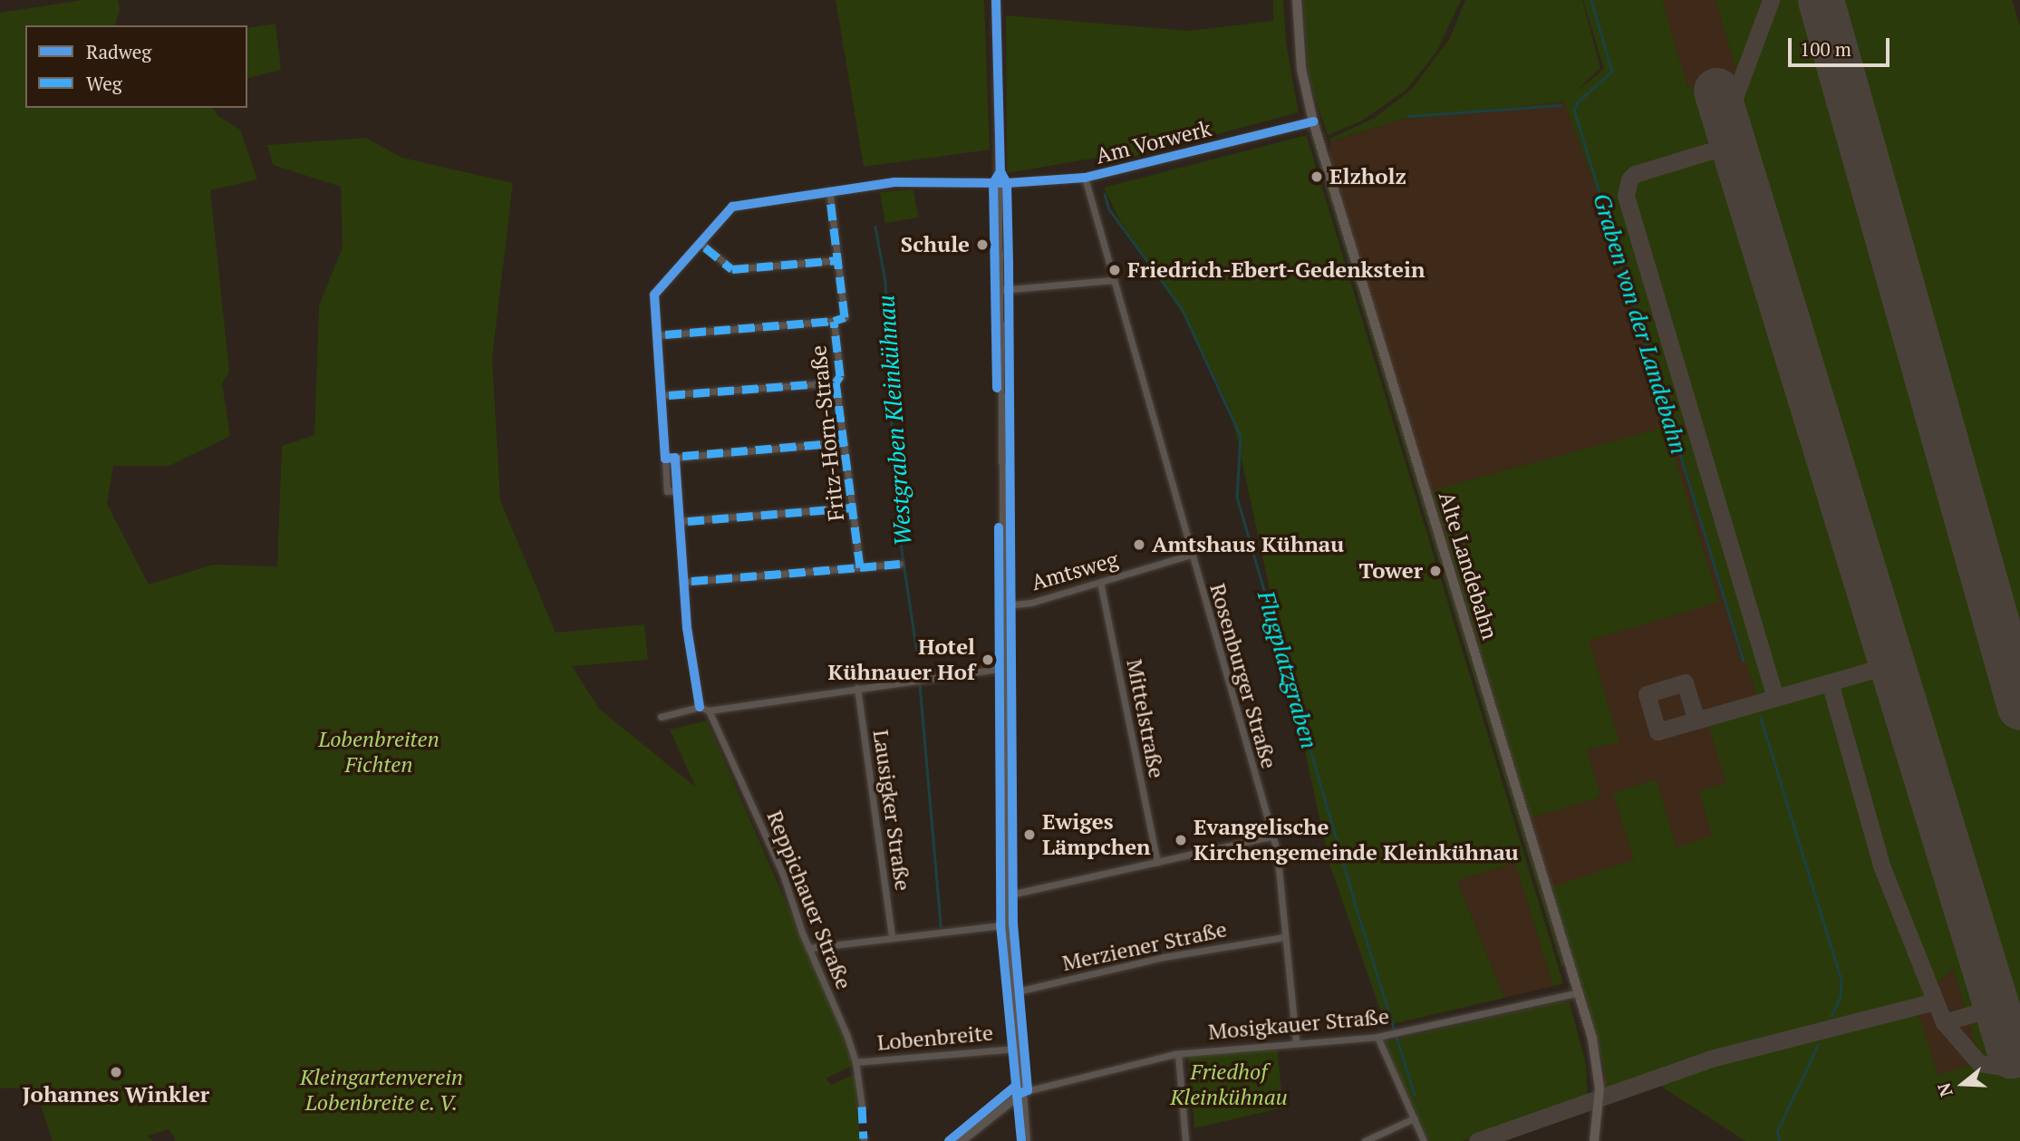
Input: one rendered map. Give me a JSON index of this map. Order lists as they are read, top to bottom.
{
  "streets": {
    "main road": ["Alte Landebahn"],
    "street": [
      "Am Vorwerk",
      "Fritz-Horn-Straße",
      "Amtsweg",
      "Rosenburger Straße",
      "Mittelstraße",
      "Lausigker Straße",
      "Reppichauer Straße",
      "Merziener Straße",
      "Mosigkauer Straße",
      "Lobenbreite"
    ]
  },
  "crossings": [
    ["Am Vorwerk", "Fritz-Horn-Straße"],
    ["Am Vorwerk", "Alte Landebahn"],
    ["Am Vorwerk", "Rosenburger Straße"],
    ["Alte Landebahn", "Mosigkauer Straße"],
    ["Amtsweg", "Rosenburger Straße"],
    ["Amtsweg", "Mittelstraße"],
    ["Rosenburger Straße", "Merziener Straße"],
    ["Rosenburger Straße", "Mosigkauer Straße"],
    ["Reppichauer Straße", "Lobenbreite"]
  ],
  "water": ["Graben von der Landebahn", "Westgraben Kleinkühnau", "Flugplatzgraben"],
  "parks": ["Lobenbreiten Fichten", "Friedhof Kleinkühnau", "Kleingartenverein Lobenbreite e. V."],
  "places": [
    "Elzholz",
    "Schule",
    "Friedrich-Ebert-Gedenkstein",
    "Amtshaus Kühnau",
    "Tower",
    "Hotel Kühnauer Hof",
    "Ewiges Lämpchen",
    "Evangelische Kirchengemeinde Kleinkühnau",
    "Johannes Winkler"
  ],
  "legend": ["Radweg", "Weg"],
  "scale_bar": "100 m",
  "north": "left"
}
